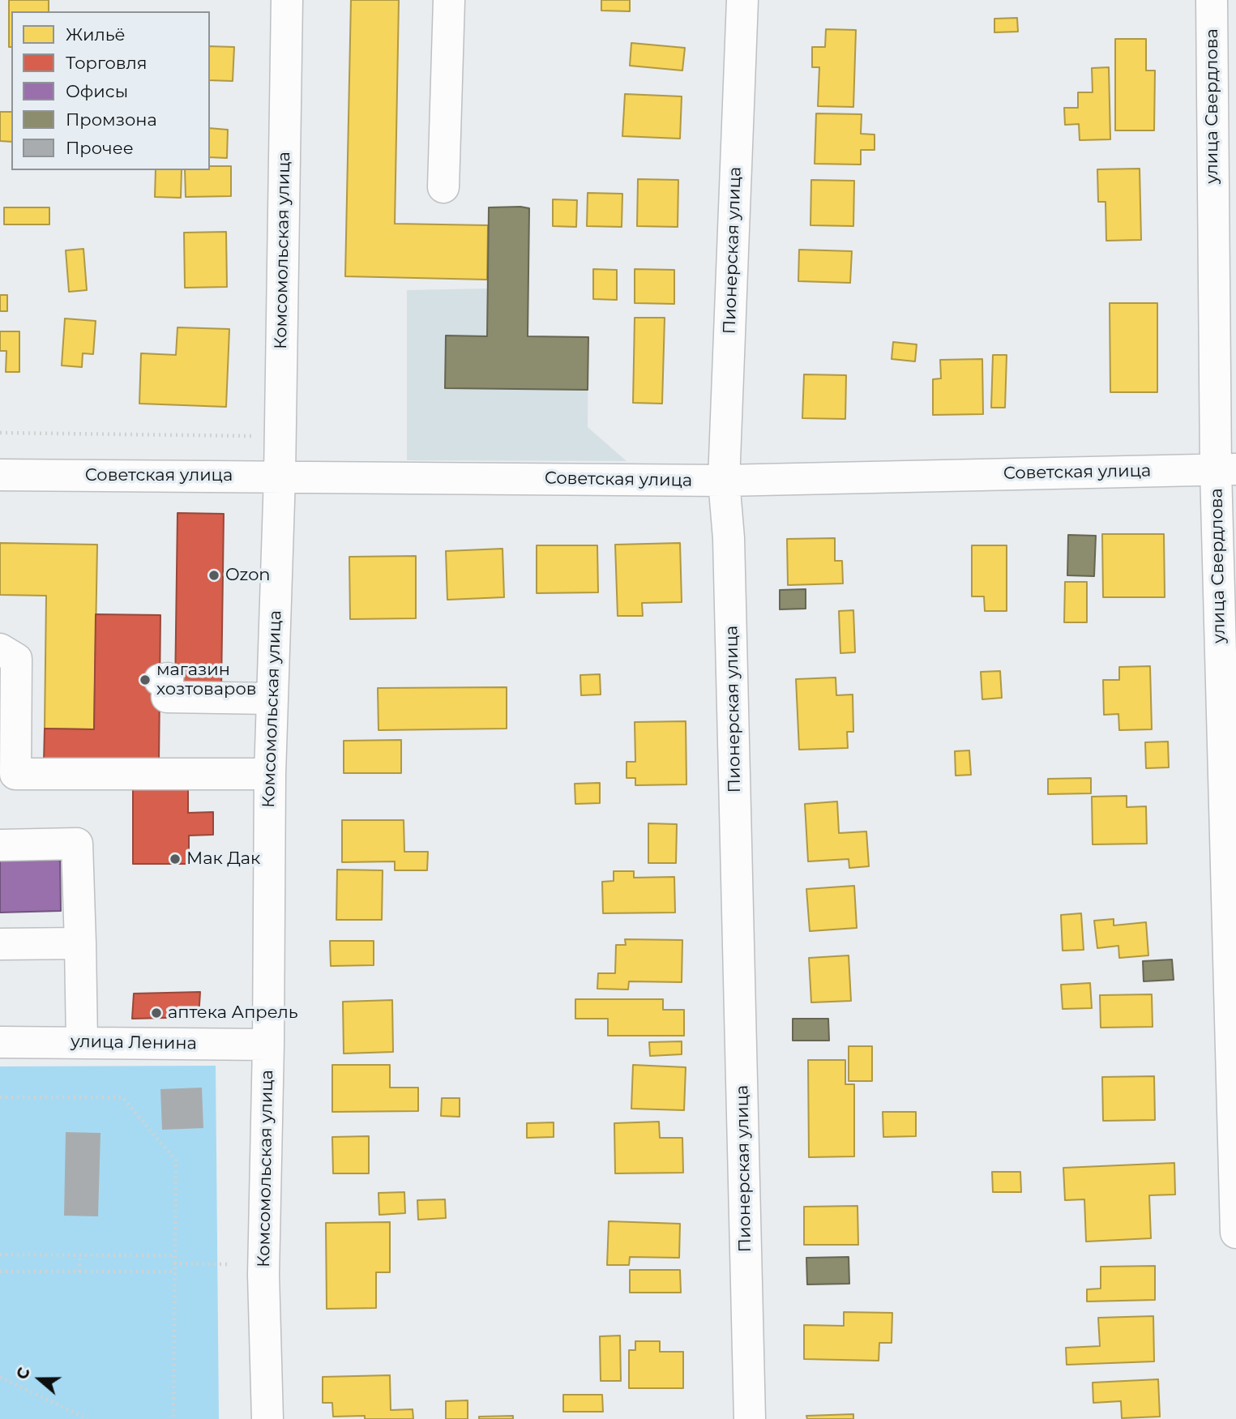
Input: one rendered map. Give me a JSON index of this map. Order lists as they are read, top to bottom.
{
  "streets": {
    "street": [
      "улица Свердлова",
      "Комсомольская улица",
      "Пионерская улица",
      "Советская улица",
      "улица Ленина"
    ]
  },
  "crossings": [
    ["улица Свердлова", "Советская улица"],
    ["Комсомольская улица", "Советская улица"],
    ["Комсомольская улица", "улица Ленина"],
    ["Пионерская улица", "Советская улица"]
  ],
  "places": [
    "Ozon",
    "магазин хозтоваров",
    "Мак Дак",
    "аптека Апрель"
  ],
  "legend": [
    "Жильё",
    "Торговля",
    "Офисы",
    "Промзона",
    "Прочее"
  ],
  "north": "left"
}
